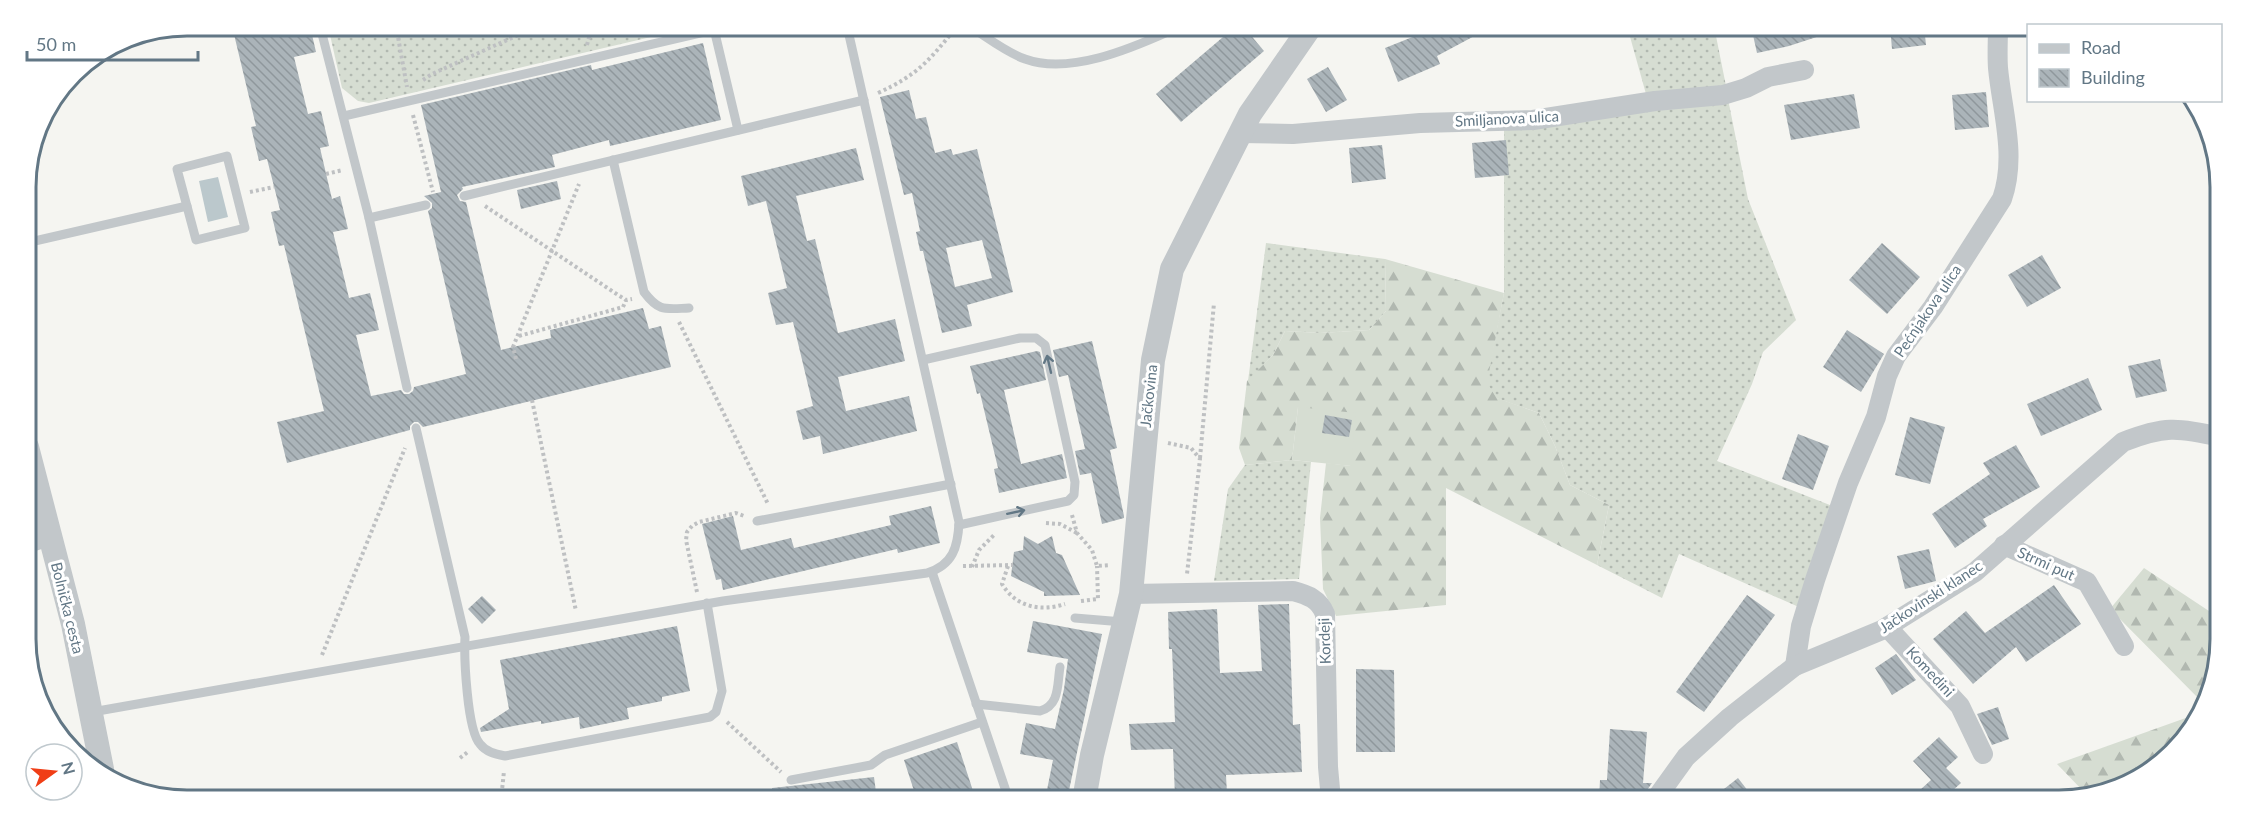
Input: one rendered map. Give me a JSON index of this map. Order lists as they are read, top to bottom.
{
  "streets": {
    "street": [
      "Smiljanova ulica",
      "Pećnjakova ulica",
      "Jačkovina",
      "Strmi put",
      "Jačkovinski klanec",
      "Bolnička cesta",
      "Kordeji",
      "Komedini"
    ]
  },
  "crossings": [
    ["Smiljanova ulica", "Jačkovina"],
    ["Pećnjakova ulica", "Jačkovinski klanec"],
    ["Jačkovina", "Kordeji"],
    ["Strmi put", "Jačkovinski klanec"],
    ["Jačkovinski klanec", "Komedini"]
  ],
  "legend": ["Road", "Building"],
  "scale_bar": "50 m",
  "north": "right"
}
